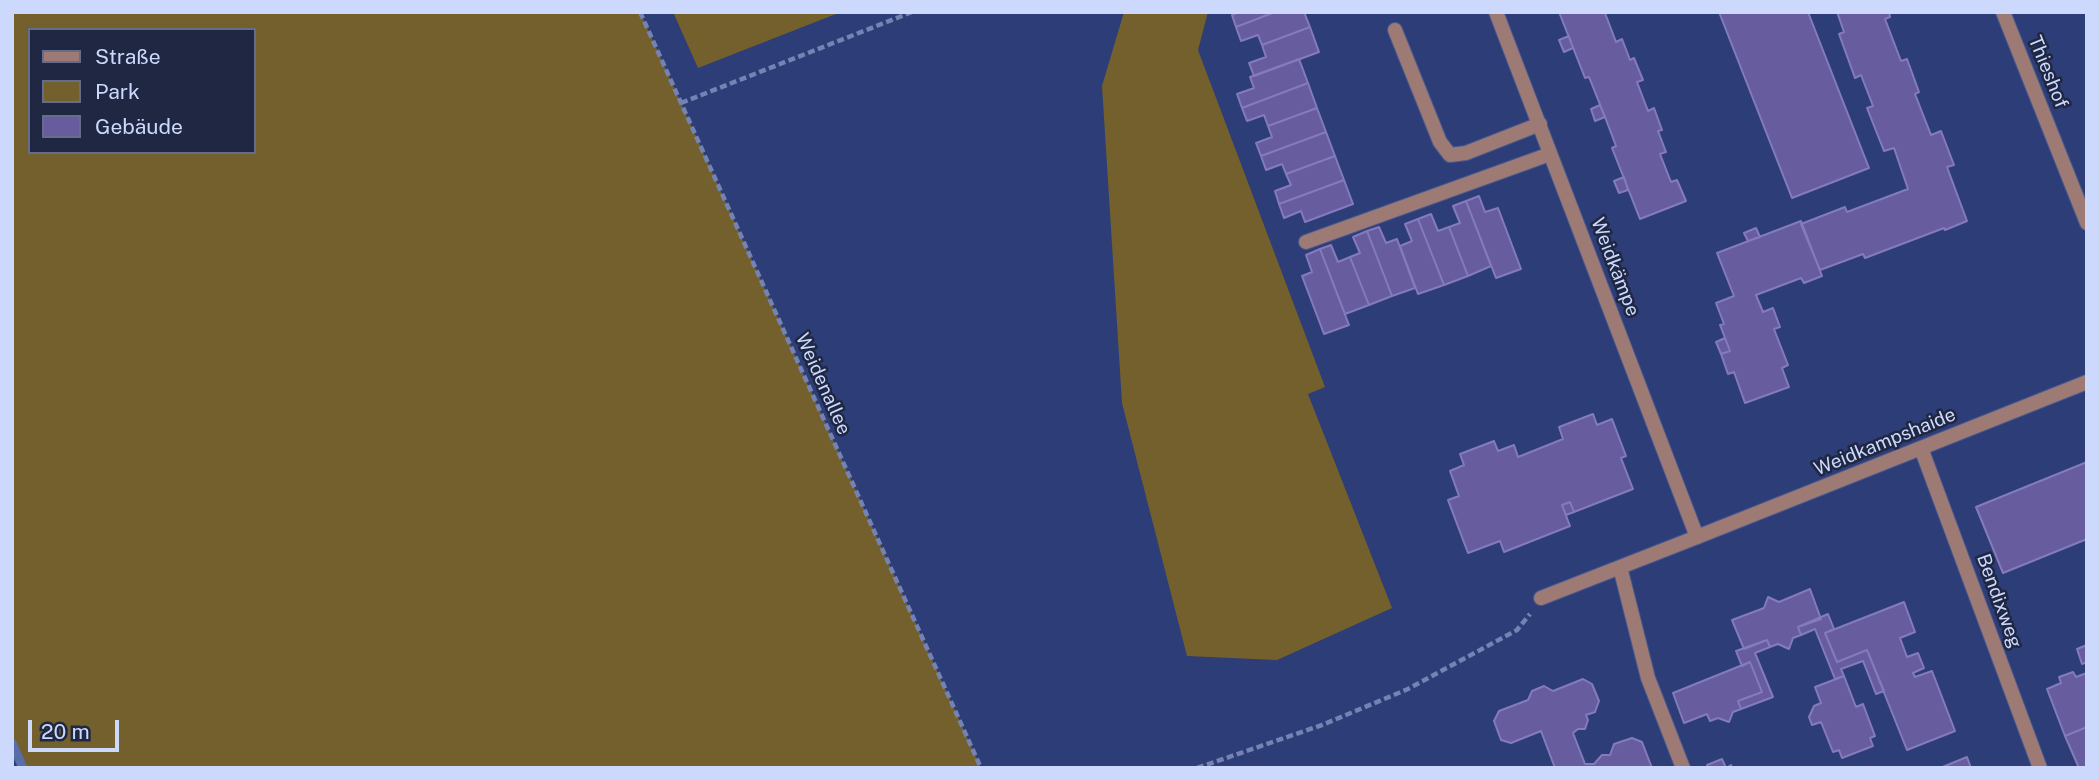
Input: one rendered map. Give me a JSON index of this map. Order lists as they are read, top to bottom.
{
  "streets": {
    "street": [
      "Thieshof",
      "Weidkämpe",
      "Weidkampshaide",
      "Bendixweg"
    ],
    "path": ["Weidenallee"]
  },
  "crossings": [
    ["Weidkämpe", "Weidkampshaide"],
    ["Weidkampshaide", "Bendixweg"]
  ],
  "legend": ["Straße", "Park", "Gebäude"],
  "scale_bar": "20 m"
}
